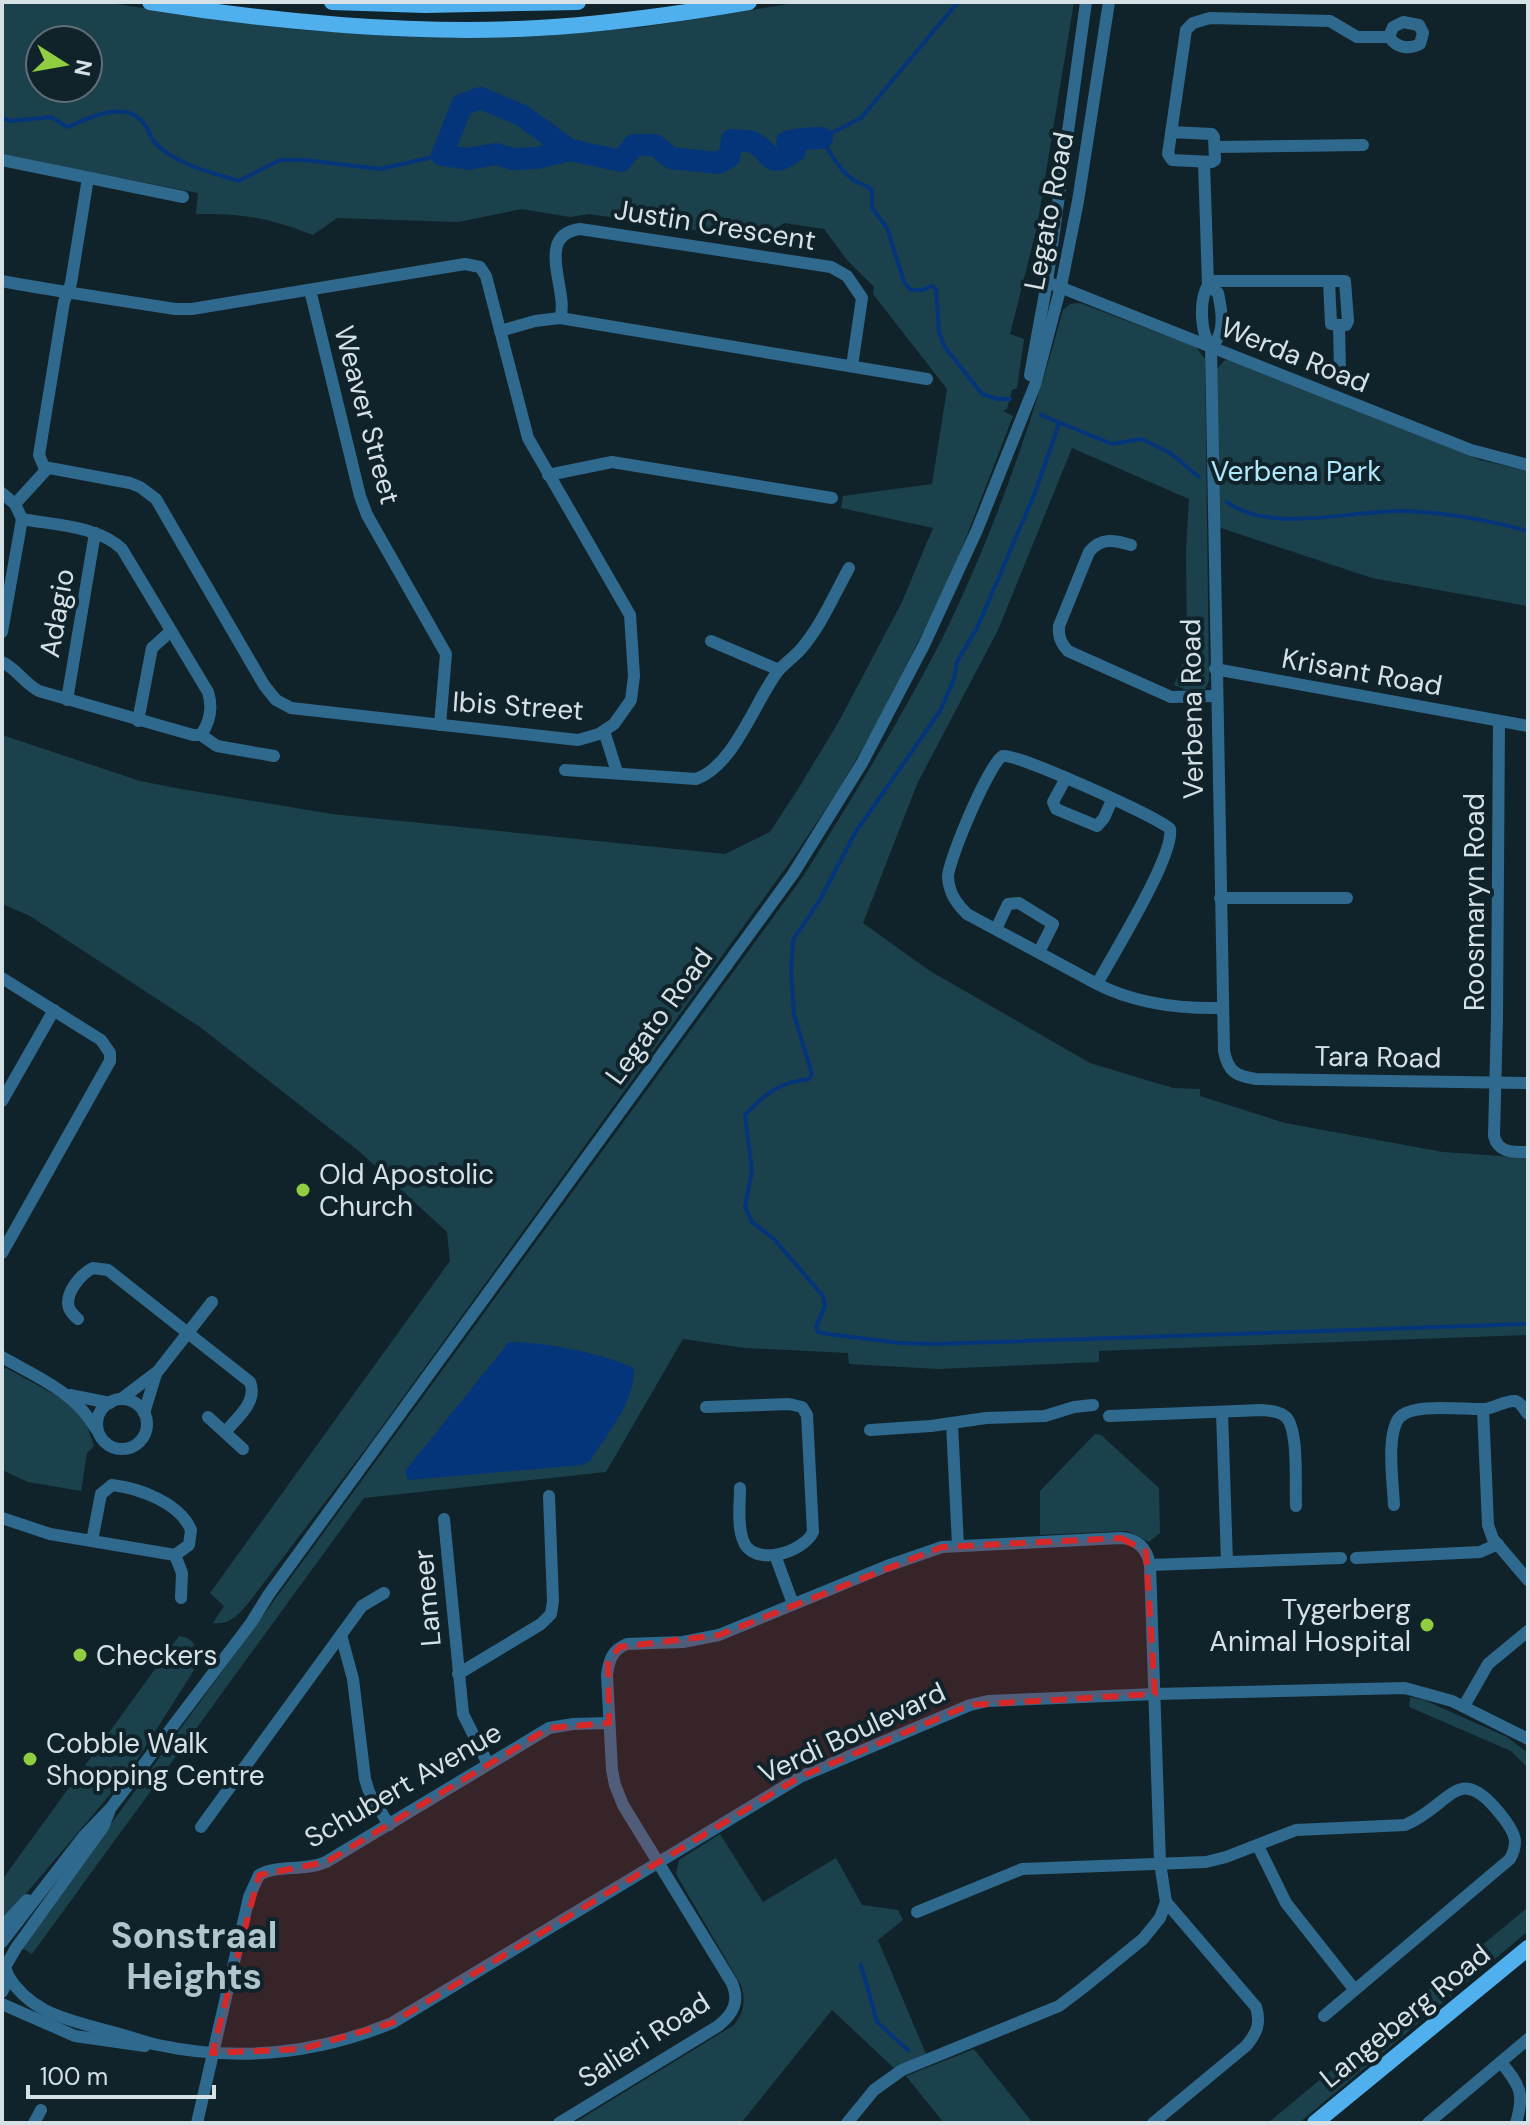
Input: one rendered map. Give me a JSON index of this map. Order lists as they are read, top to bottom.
{
  "streets": {
    "main road": ["Langeberg Road"],
    "street": [
      "Legato Road",
      "Justin Crescent",
      "Werda Road",
      "Weaver Street",
      "Adagio",
      "Krisant Road",
      "Ibis Street",
      "Verbena Road",
      "Roosmaryn Road",
      "Tara Road",
      "Lameer",
      "Verdi Boulevard",
      "Schubert Avenue",
      "Salieri Road"
    ]
  },
  "crossings": [
    ["Legato Road", "Werda Road"],
    ["Legato Road", "Verdi Boulevard"],
    ["Werda Road", "Verbena Road"],
    ["Weaver Street", "Ibis Street"],
    ["Krisant Road", "Verbena Road"],
    ["Krisant Road", "Roosmaryn Road"],
    ["Verbena Road", "Tara Road"],
    ["Roosmaryn Road", "Tara Road"],
    ["Lameer", "Schubert Avenue"],
    ["Verdi Boulevard", "Schubert Avenue"],
    ["Verdi Boulevard", "Salieri Road"]
  ],
  "districts": ["Sonstraal Heights"],
  "parks": ["Verbena Park"],
  "places": [
    "Old Apostolic Church",
    "Tygerberg Animal Hospital",
    "Checkers",
    "Cobble Walk Shopping Centre"
  ],
  "scale_bar": "100 m",
  "north": "right"
}
